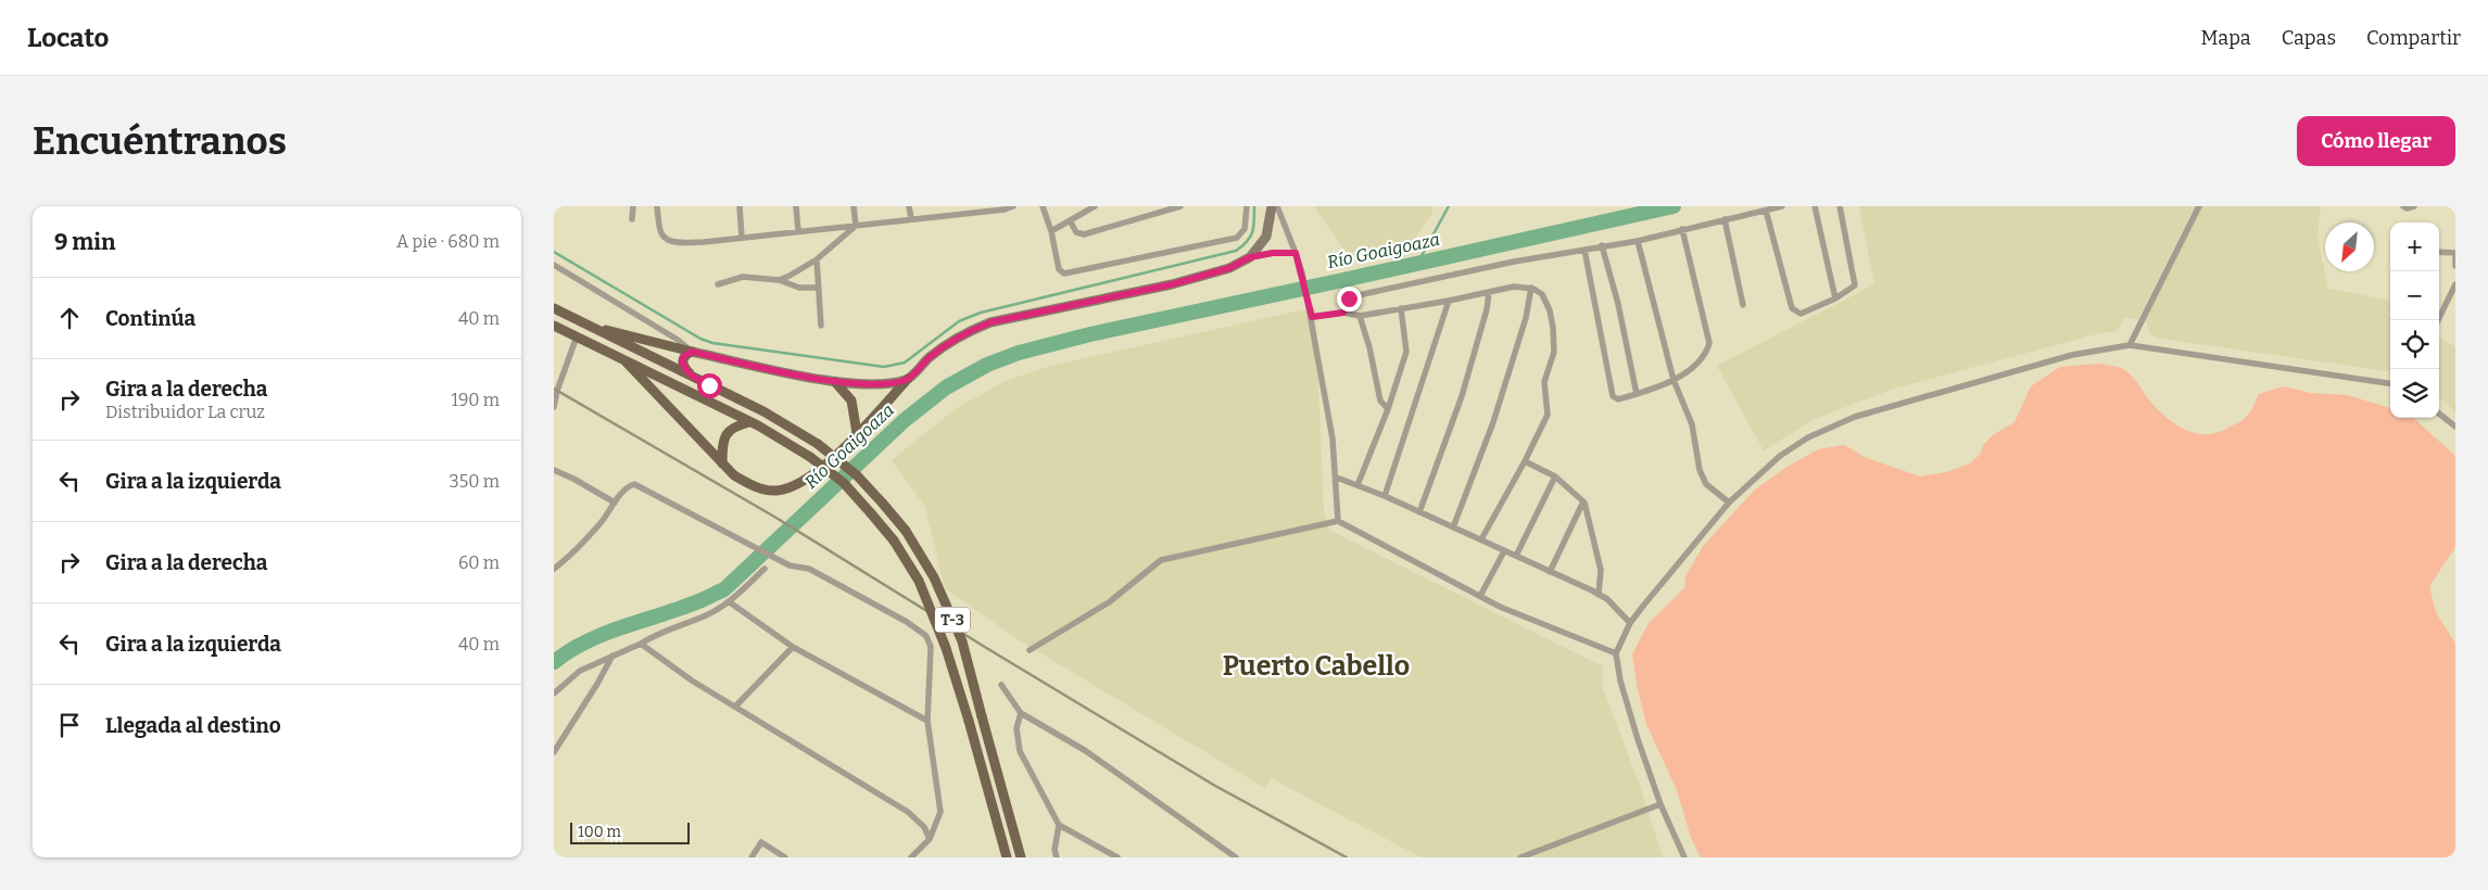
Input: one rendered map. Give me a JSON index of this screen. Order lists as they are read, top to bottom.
{
  "streets": {
    "main road": ["T-3"]
  },
  "districts": ["Puerto Cabello"],
  "water": ["Río Goaigoaza"],
  "scale_bar": "100 m",
  "north": "bottom left",
  "page": {
    "header": "Locato",
    "nav": ["Mapa", "Capas", "Compartir"],
    "buttons": "Cómo llegar",
    "title": "Encuéntranos",
    "heading": ["9 min", "A pie · 680 m"],
    "map_buttons": ["+", "−"],
    "list": [
      ["Continúa", "40 m"],
      ["Gira a la derecha", "Distribuidor La cruz", "190 m"],
      ["Gira a la izquierda", "350 m"],
      ["Gira a la derecha", "60 m"],
      ["Gira a la izquierda", "40 m"],
      "Llegada al destino"
    ],
    "scale": "100 m"
  }
}
